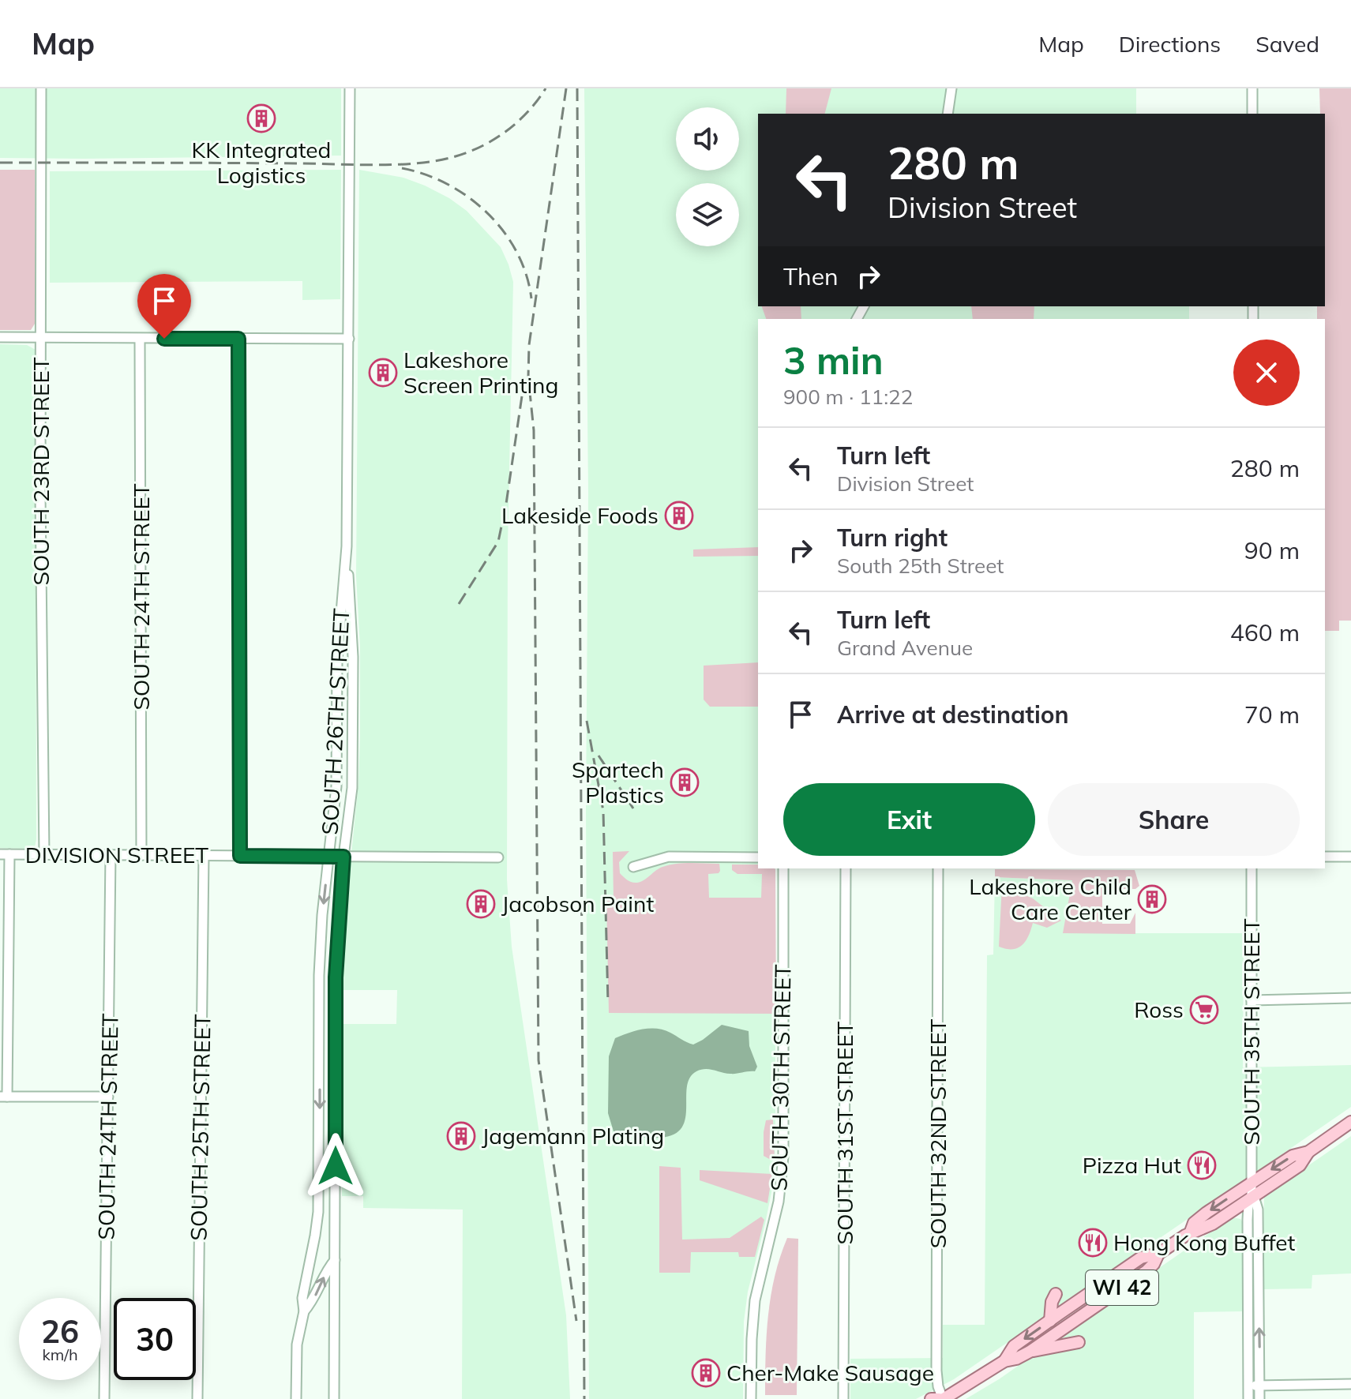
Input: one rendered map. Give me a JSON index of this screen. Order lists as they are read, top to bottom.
{
  "streets": {
    "main road": ["WI 42"],
    "street": [
      "SOUTH 23RD STREET",
      "SOUTH 24TH STREET",
      "SOUTH 26TH STREET",
      "DIVISION STREET",
      "SOUTH 35TH STREET",
      "SOUTH 30TH STREET",
      "SOUTH 25TH STREET",
      "SOUTH 31ST STREET",
      "SOUTH 32ND STREET"
    ]
  },
  "crossings": [
    ["SOUTH 23RD STREET", "DIVISION STREET"],
    ["SOUTH 24TH STREET", "DIVISION STREET"],
    ["SOUTH 26TH STREET", "DIVISION STREET"],
    ["DIVISION STREET", "SOUTH 25TH STREET"],
    ["SOUTH 35TH STREET", "WI 42"],
    ["SOUTH 32ND STREET", "WI 42"]
  ],
  "places": {
    "building": [
      "KK Integrated Logistics",
      "Lakeshore Screen Printing",
      "Lakeside Foods",
      "Spartech Plastics",
      "Lakeshore Child Care Center",
      "Jacobson Paint",
      "Jagemann Plating",
      "Cher-Make Sausage"
    ],
    "supermarket": ["Ross"],
    "restaurant": ["Pizza Hut", "Hong Kong Buffet"]
  },
  "page": {
    "header": "Map",
    "nav": ["Map", "Directions", "Saved"],
    "turn": ["280 m", "Division Street"],
    "then": "Then",
    "heading": ["3 min", "900 m · 11:22"],
    "list": [
      {
        "name": "Turn left",
        "note": "Division Street",
        "value": "280 m"
      },
      {
        "name": "Turn right",
        "note": "South 25th Street",
        "value": "90 m"
      },
      {
        "name": "Turn left",
        "note": "Grand Avenue",
        "value": "460 m"
      },
      {
        "name": "Arrive at destination",
        "value": "70 m"
      }
    ],
    "buttons": ["Exit", "Share"],
    "speed": "26 km/h",
    "limit": "30"
  }
}
